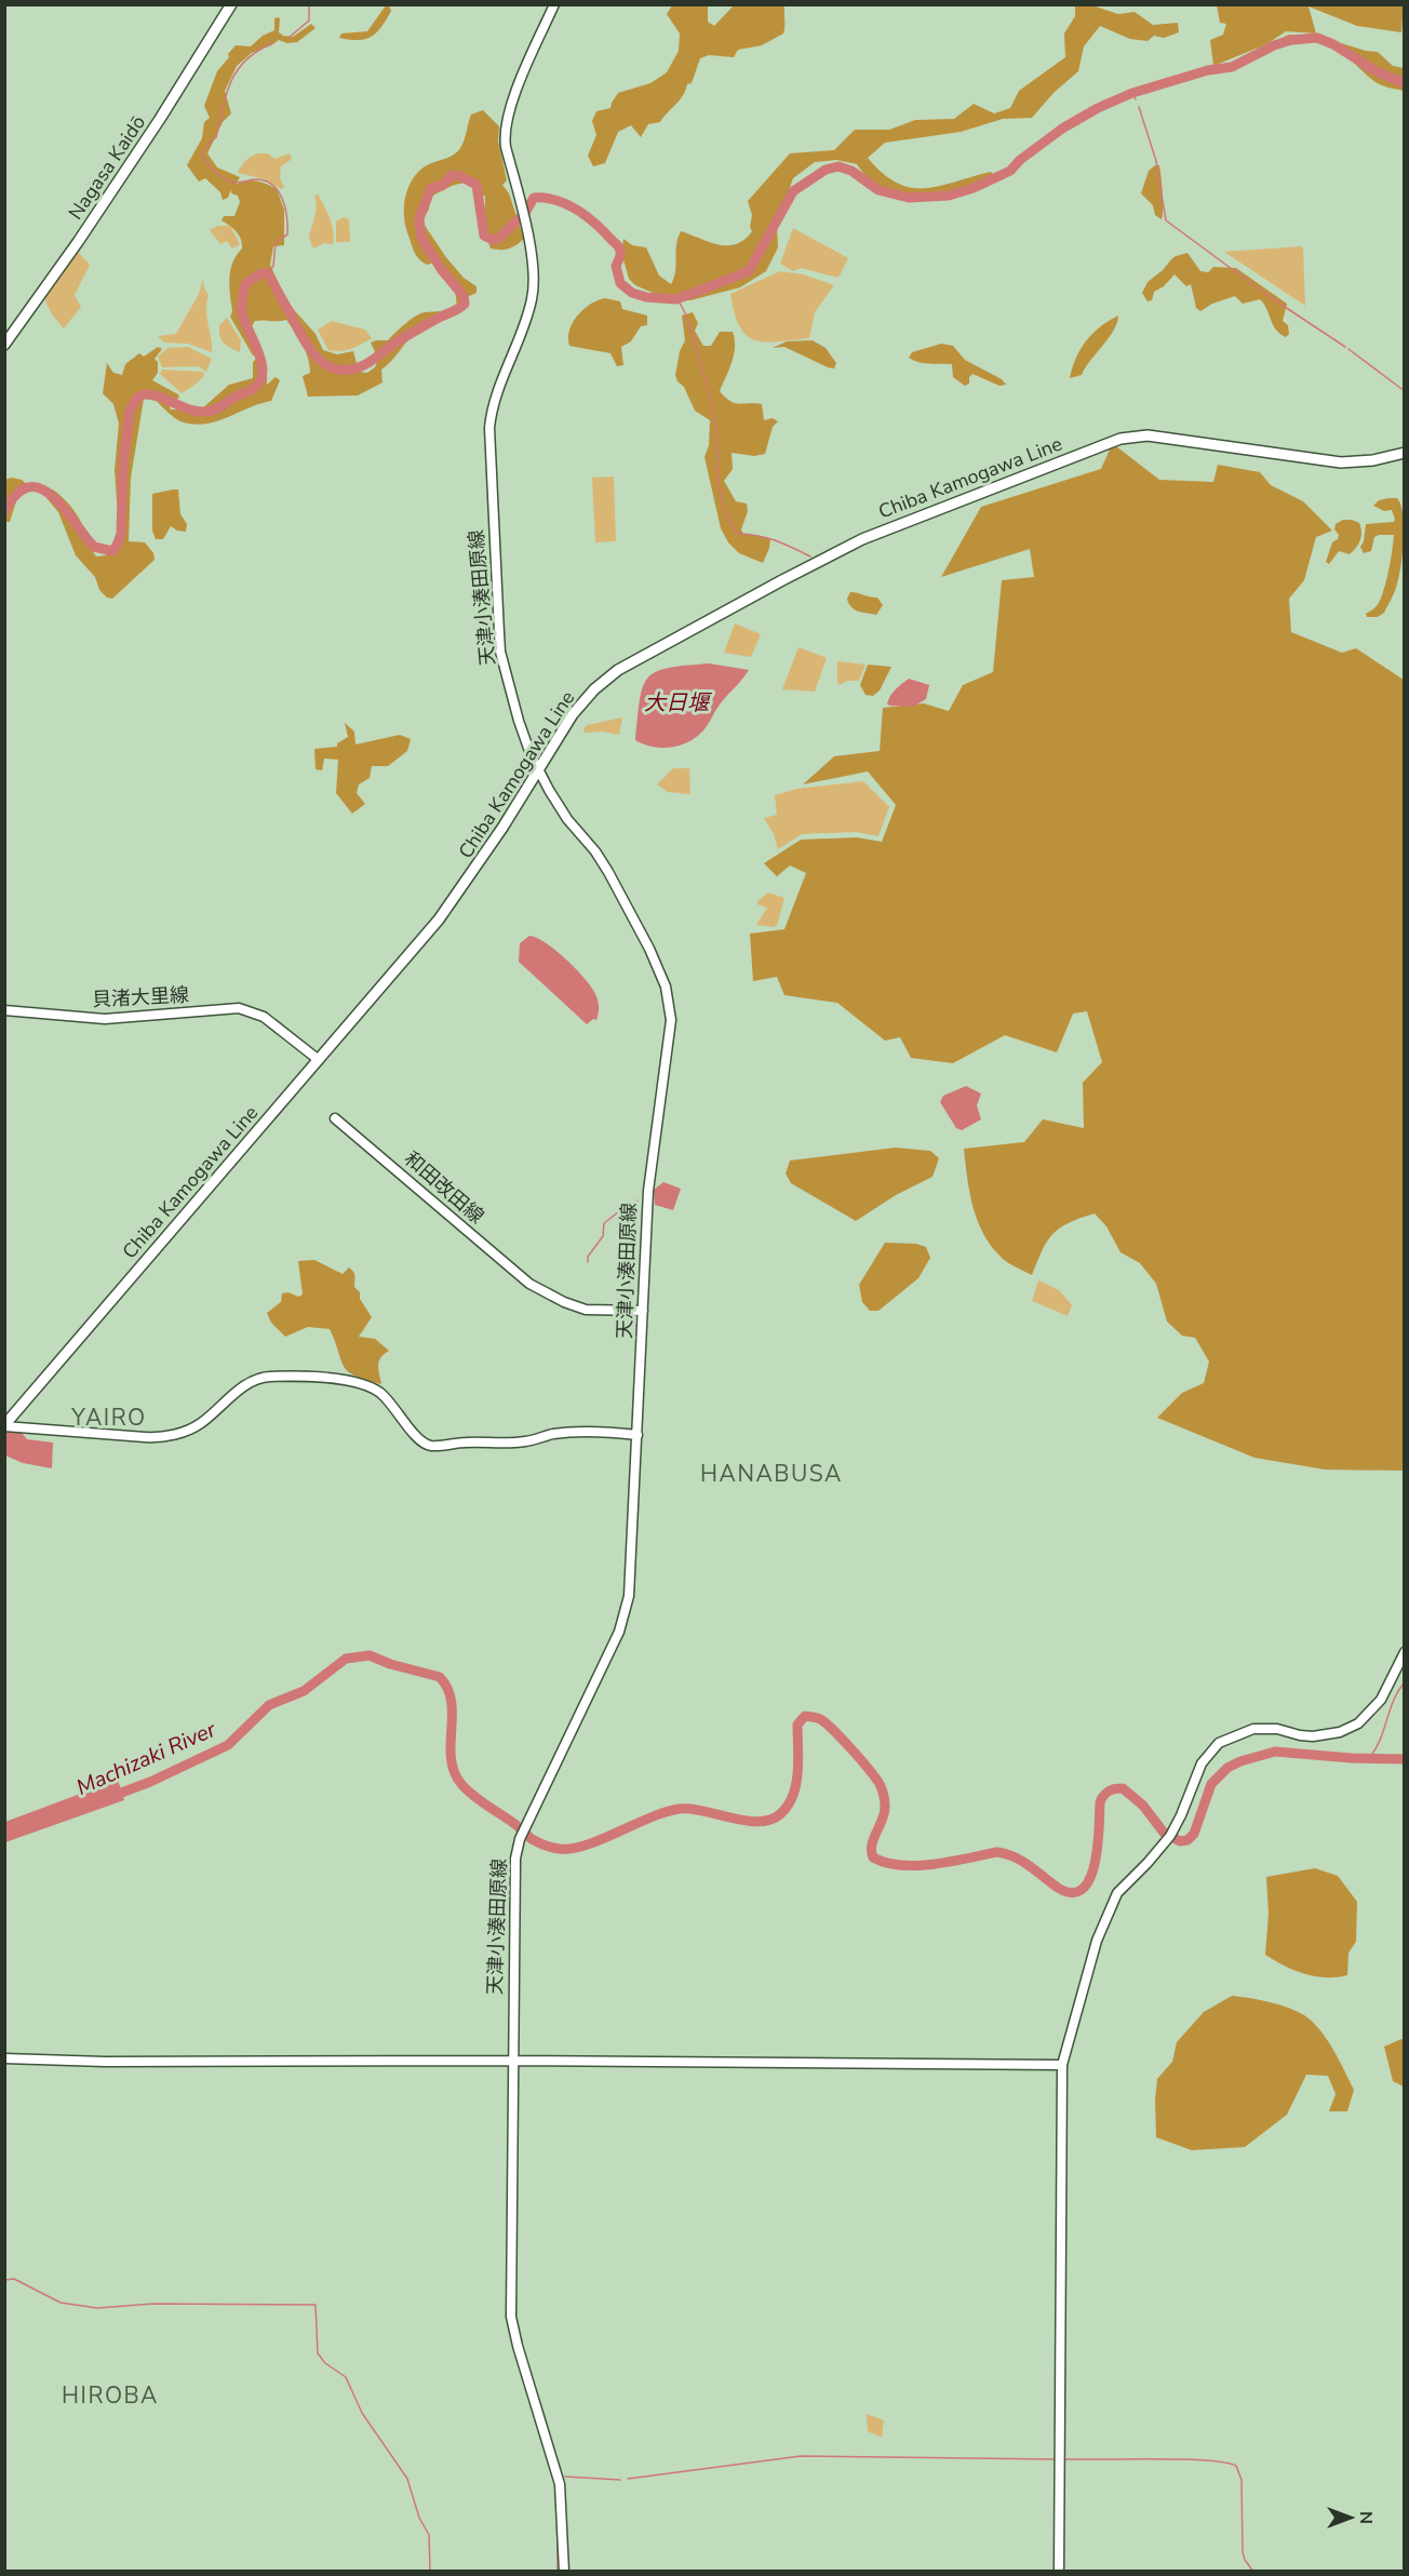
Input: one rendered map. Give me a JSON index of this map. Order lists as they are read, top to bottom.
{
  "streets": {
    "main road": ["Nagasa Kaidō", "Chiba Kamogawa Line"],
    "street": ["天津小湊田原線", "貝渚大里線", "和田改田線"]
  },
  "crossings": [
    ["Chiba Kamogawa Line", "天津小湊田原線"],
    ["Chiba Kamogawa Line", "貝渚大里線"],
    ["天津小湊田原線", "和田改田線"]
  ],
  "districts": ["YAIRO", "HANABUSA", "HIROBA"],
  "water": ["大日堰", "Machizaki River"],
  "north": "right"
}
